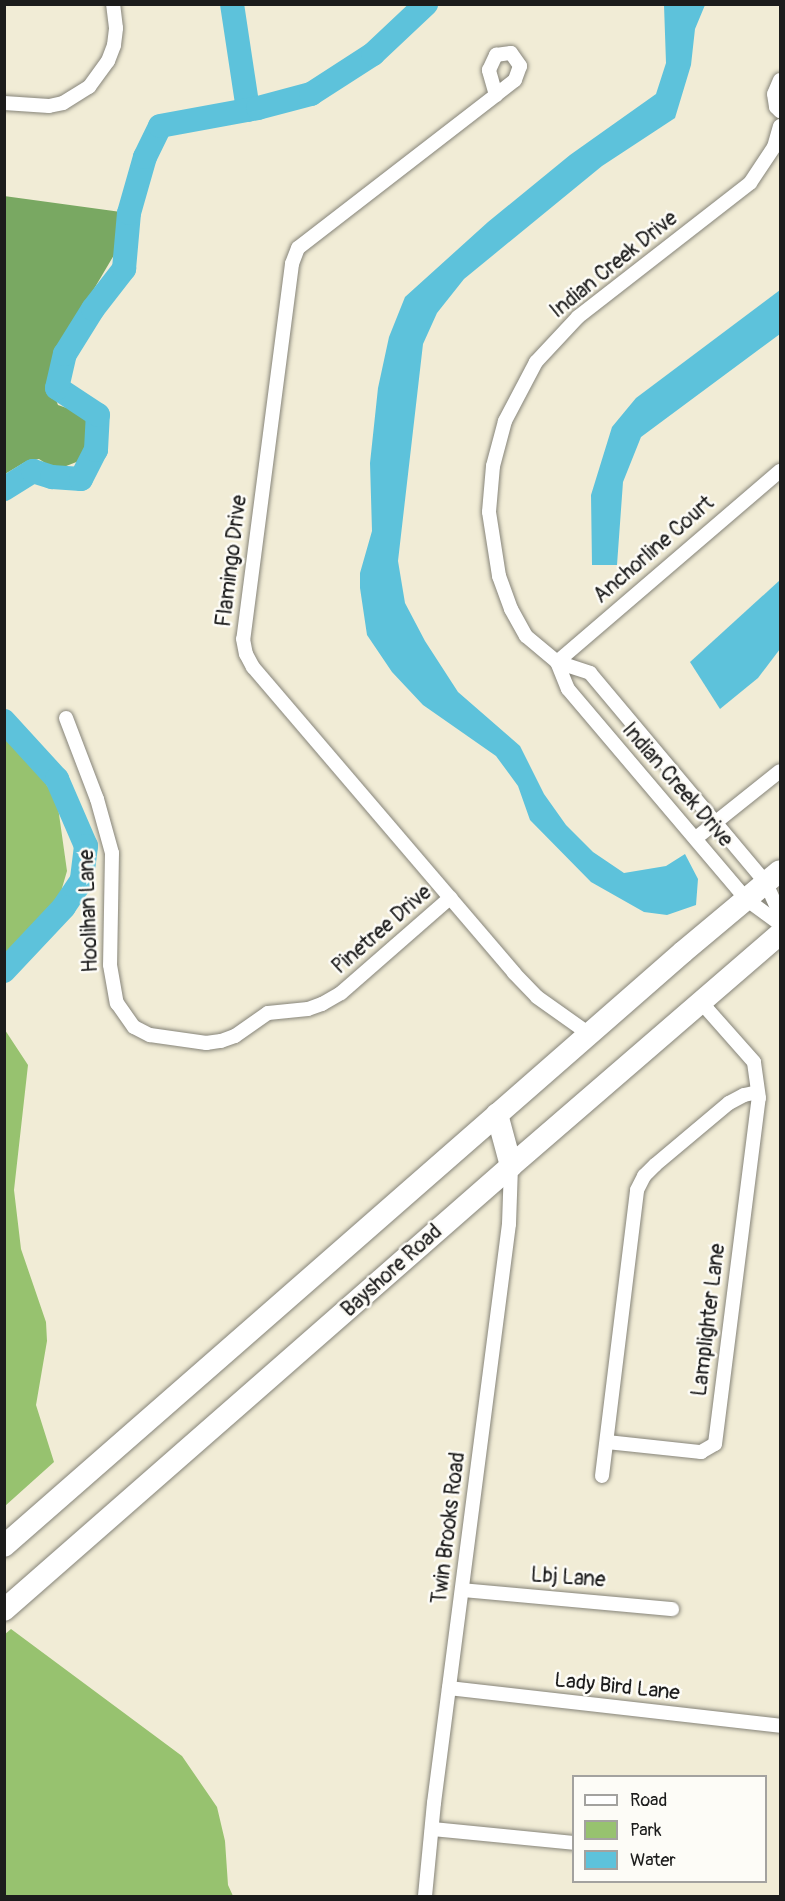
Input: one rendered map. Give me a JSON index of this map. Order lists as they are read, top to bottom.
{
  "streets": {
    "main road": ["Bayshore Road"],
    "street": [
      "Indian Creek Drive",
      "Anchorline Court",
      "Flamingo Drive",
      "Hoolihan Lane",
      "Pinetree Drive",
      "Lamplighter Lane",
      "Twin Brooks Road",
      "Lbj Lane",
      "Lady Bird Lane"
    ]
  },
  "crossings": [
    ["Indian Creek Drive", "Anchorline Court"],
    ["Flamingo Drive", "Pinetree Drive"],
    ["Hoolihan Lane", "Pinetree Drive"],
    ["Bayshore Road", "Lamplighter Lane"],
    ["Bayshore Road", "Twin Brooks Road"],
    ["Twin Brooks Road", "Lbj Lane"],
    ["Twin Brooks Road", "Lady Bird Lane"]
  ],
  "legend": ["Road", "Park", "Water"]
}
